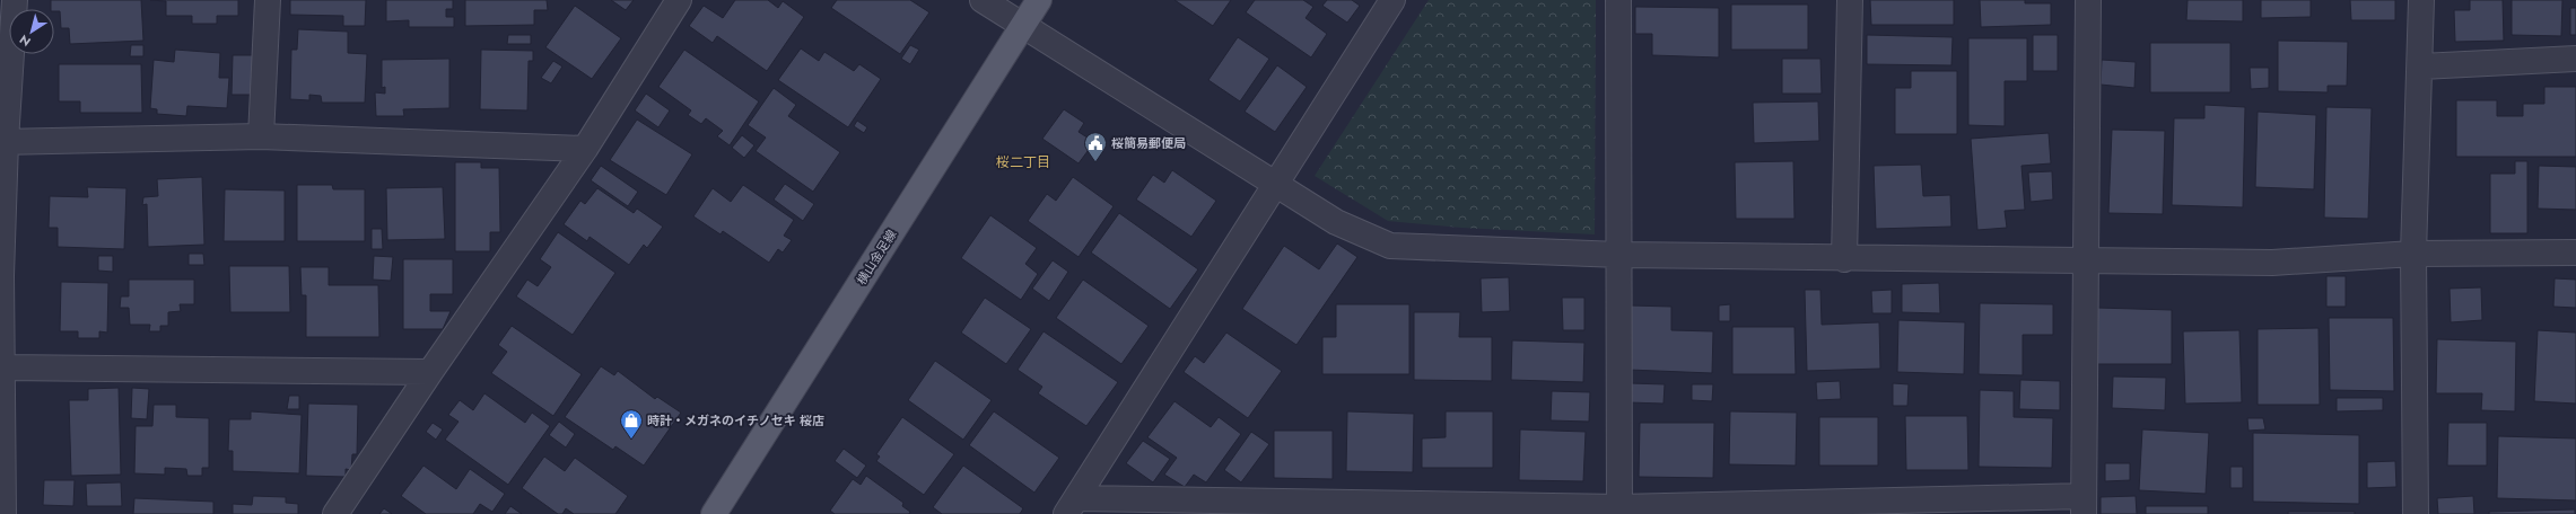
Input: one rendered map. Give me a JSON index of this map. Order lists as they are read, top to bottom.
{
  "streets": {
    "main road": ["横山金足線"]
  },
  "districts": ["桜二丁目"],
  "places": {
    "public building": ["桜簡易郵便局"],
    "shop": ["時計・メガネのイチノセキ 桜店"]
  },
  "north": "bottom left"
}
